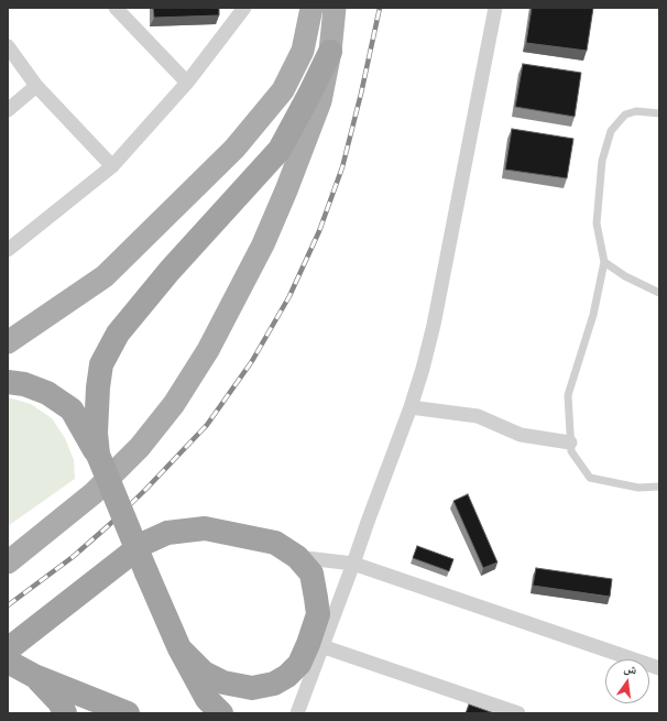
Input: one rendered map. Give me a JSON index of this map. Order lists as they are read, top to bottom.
{
  "north": "top"
}
